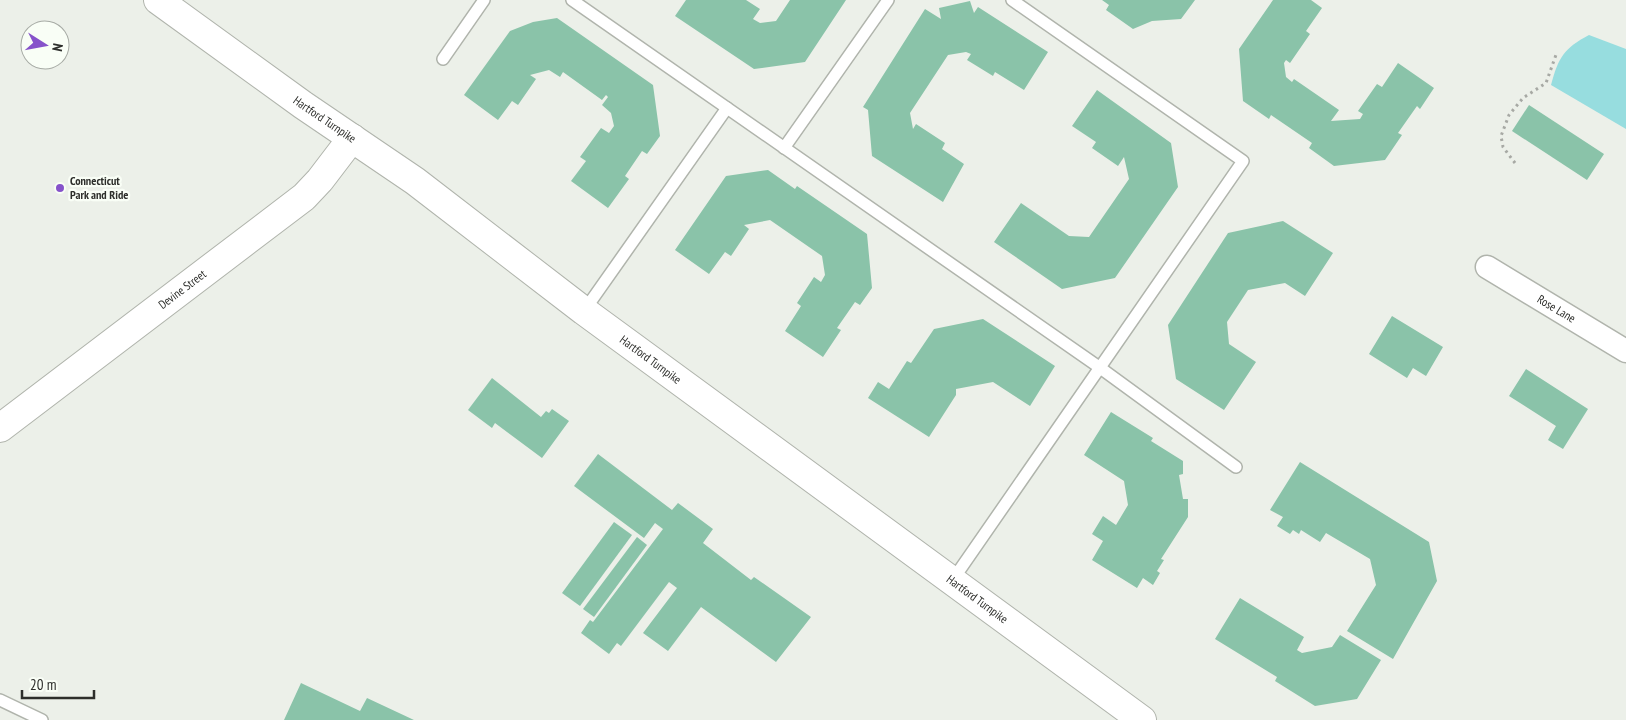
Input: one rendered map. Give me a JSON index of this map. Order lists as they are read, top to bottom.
{
  "streets": {
    "main road": ["Hartford Turnpike", "Devine Street"],
    "street": ["Rose Lane"]
  },
  "crossings": [
    ["Hartford Turnpike", "Devine Street"]
  ],
  "places": ["Connecticut Park and Ride"],
  "scale_bar": "20 m",
  "north": "right"
}
